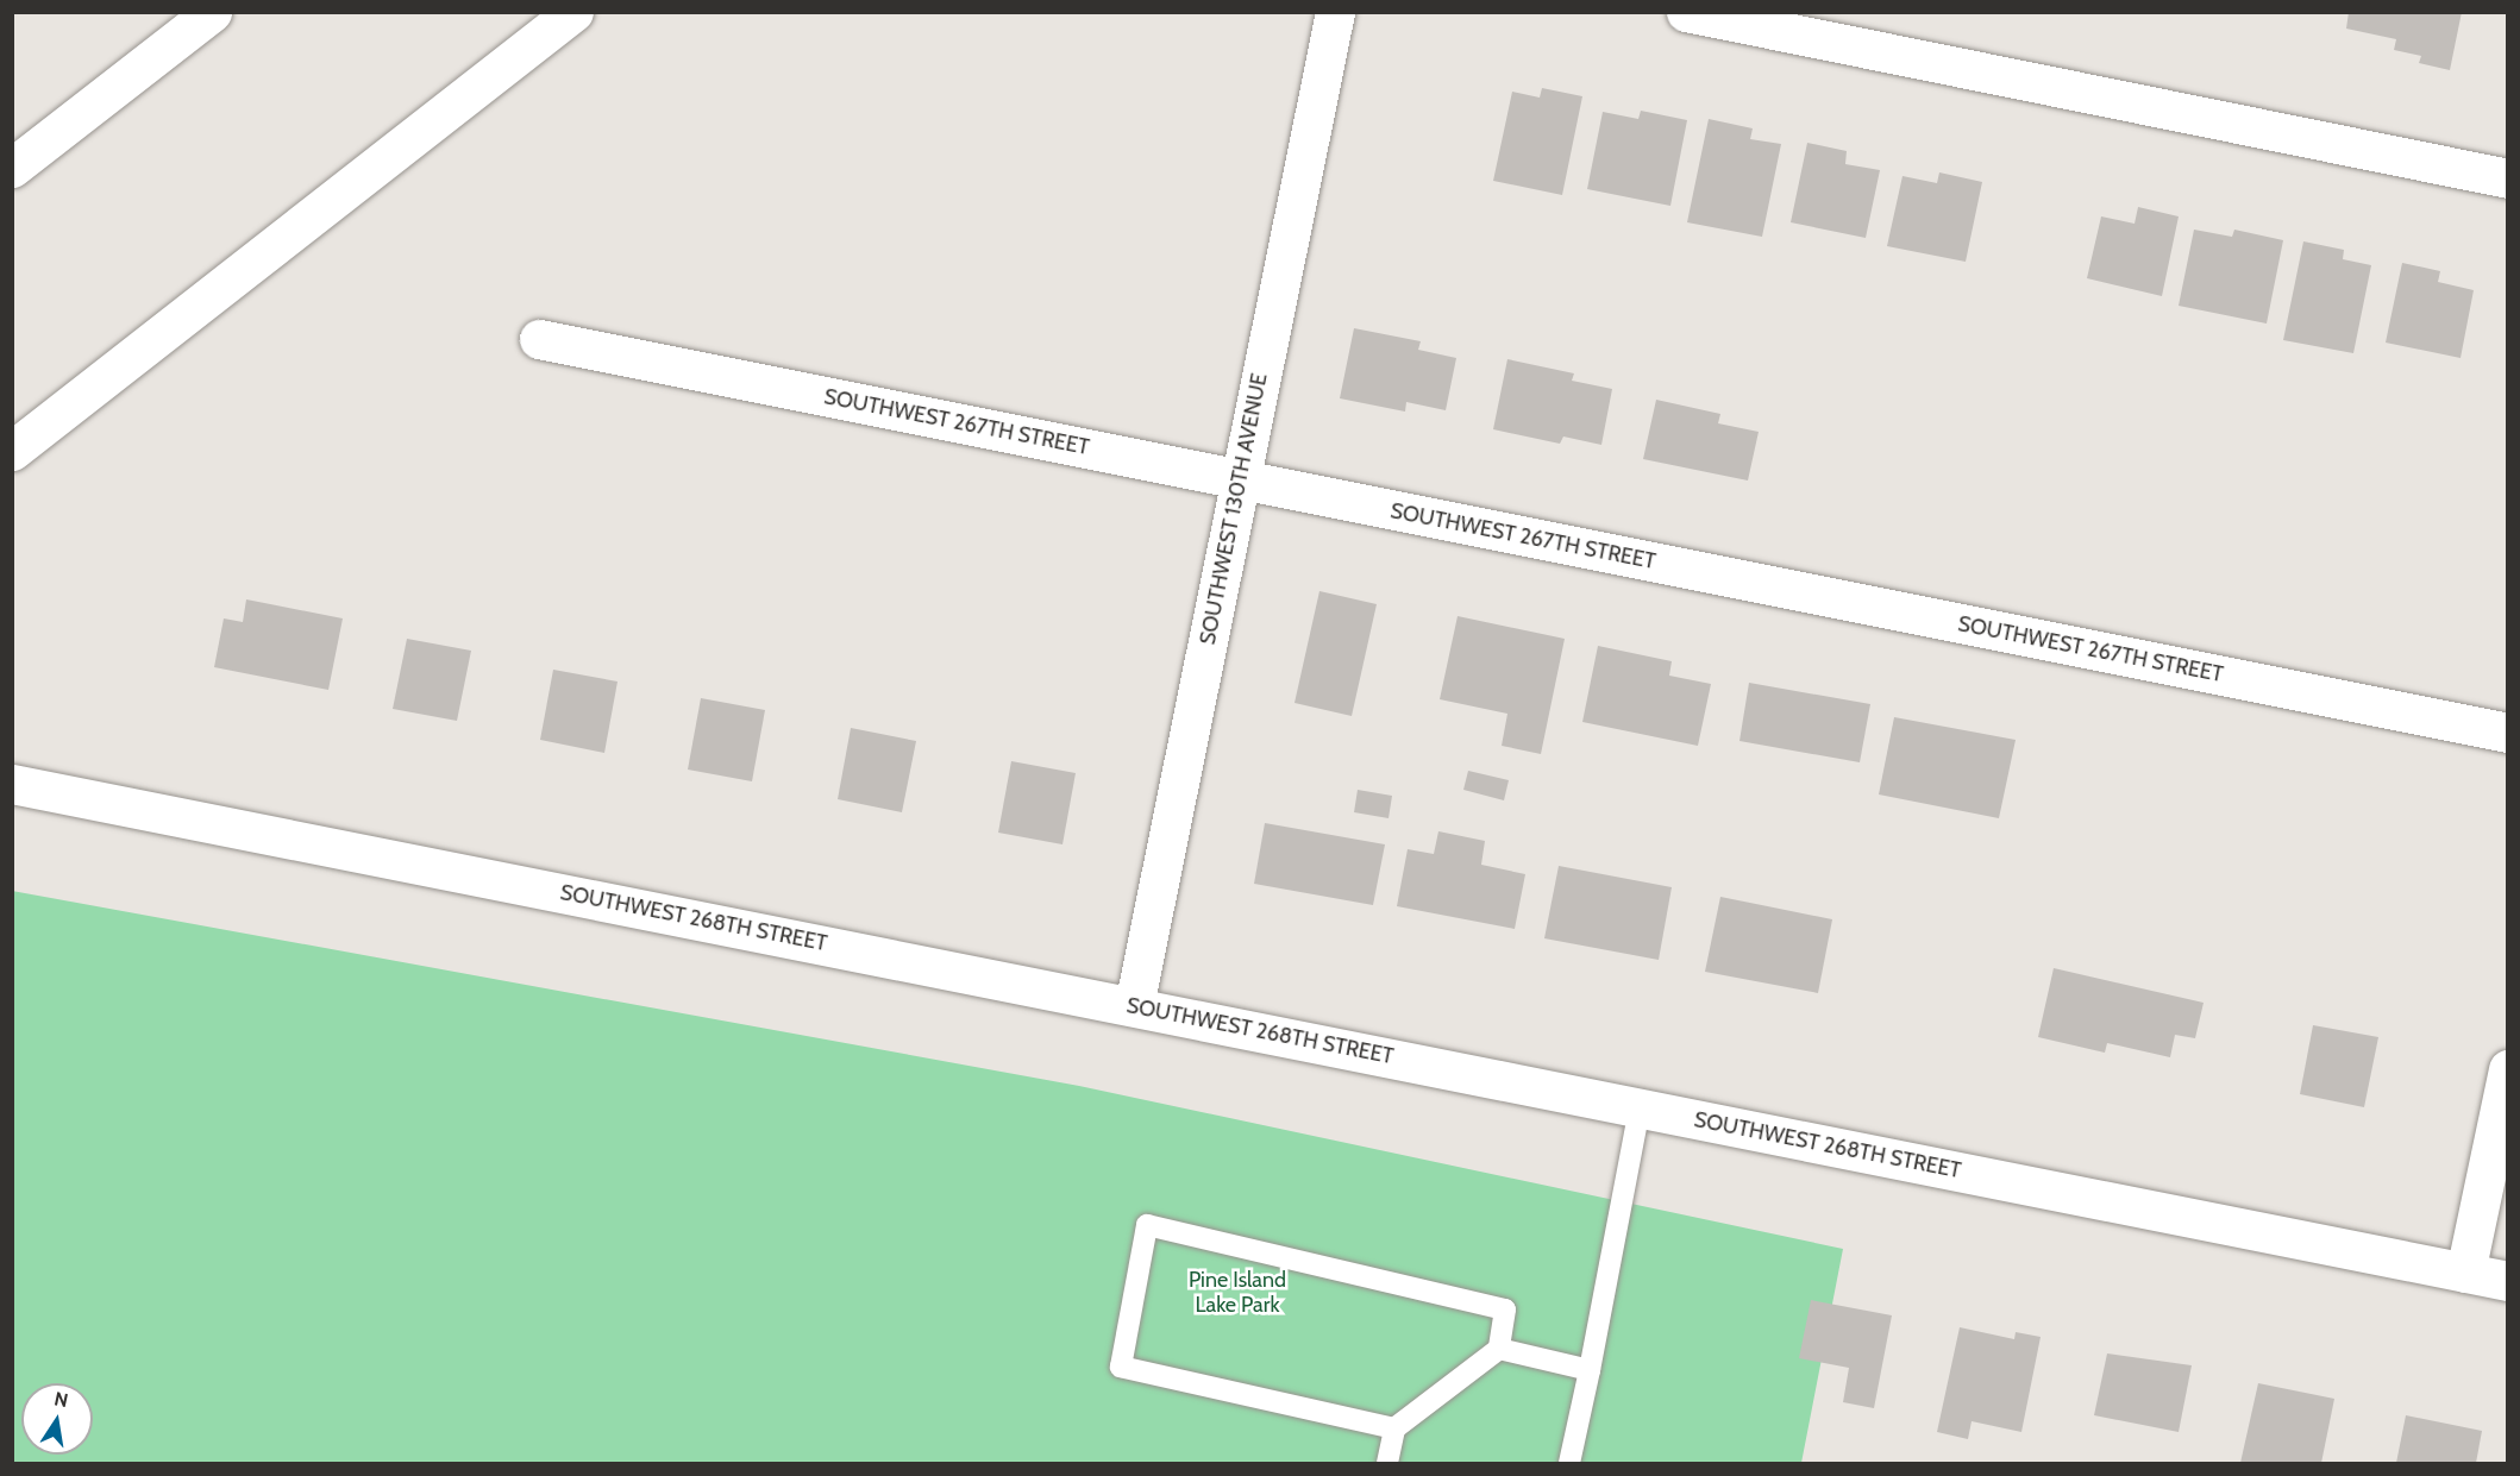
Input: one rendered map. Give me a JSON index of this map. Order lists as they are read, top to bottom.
{
  "streets": {
    "main road": ["SOUTHWEST 267TH STREET", "SOUTHWEST 130TH AVENUE", "SOUTHWEST 268TH STREET"]
  },
  "crossings": [
    ["SOUTHWEST 267TH STREET", "SOUTHWEST 130TH AVENUE"],
    ["SOUTHWEST 130TH AVENUE", "SOUTHWEST 268TH STREET"]
  ],
  "parks": ["Pine Island Lake Park"],
  "north": "top"
}
